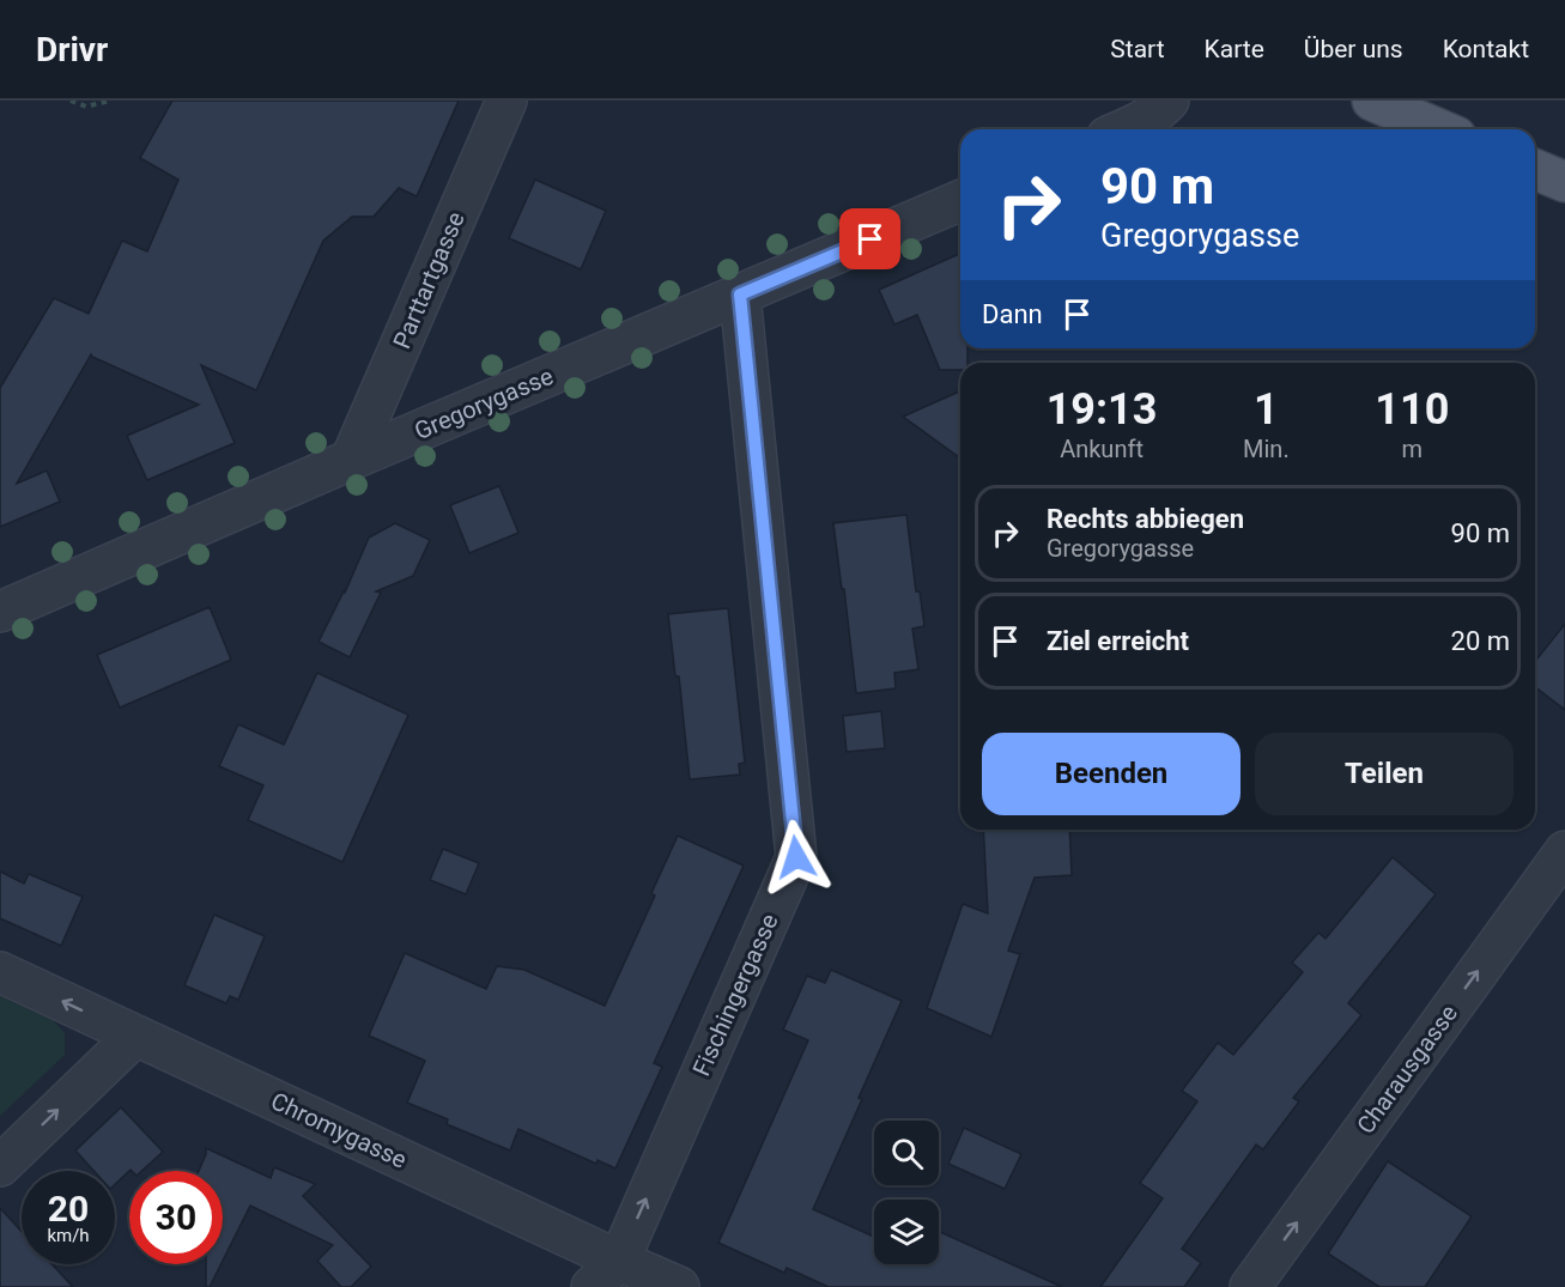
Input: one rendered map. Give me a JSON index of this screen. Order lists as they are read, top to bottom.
{
  "streets": {
    "street": [
      "Parttartgasse",
      "Gregorygasse",
      "Fischingergasse",
      "Charausgasse",
      "Chromygasse"
    ]
  },
  "crossings": [
    ["Parttartgasse", "Gregorygasse"],
    ["Gregorygasse", "Fischingergasse"],
    ["Fischingergasse", "Chromygasse"]
  ],
  "one_way": ["Fischingergasse", "Charausgasse"],
  "page": {
    "header": "Drivr",
    "nav": [
      "Start",
      "Karte",
      "Über uns",
      "Kontakt"
    ],
    "turn": ["90 m", "Gregorygasse"],
    "then": "Dann",
    "eta": [
      "19:13",
      "Ankunft",
      "1",
      "Min.",
      "110",
      "m"
    ],
    "list": [
      {
        "name": "Rechts abbiegen",
        "note": "Gregorygasse",
        "value": "90 m"
      },
      {
        "name": "Ziel erreicht",
        "value": "20 m"
      }
    ],
    "buttons": ["Beenden", "Teilen"],
    "speed": "20 km/h",
    "limit": "30"
  }
}
